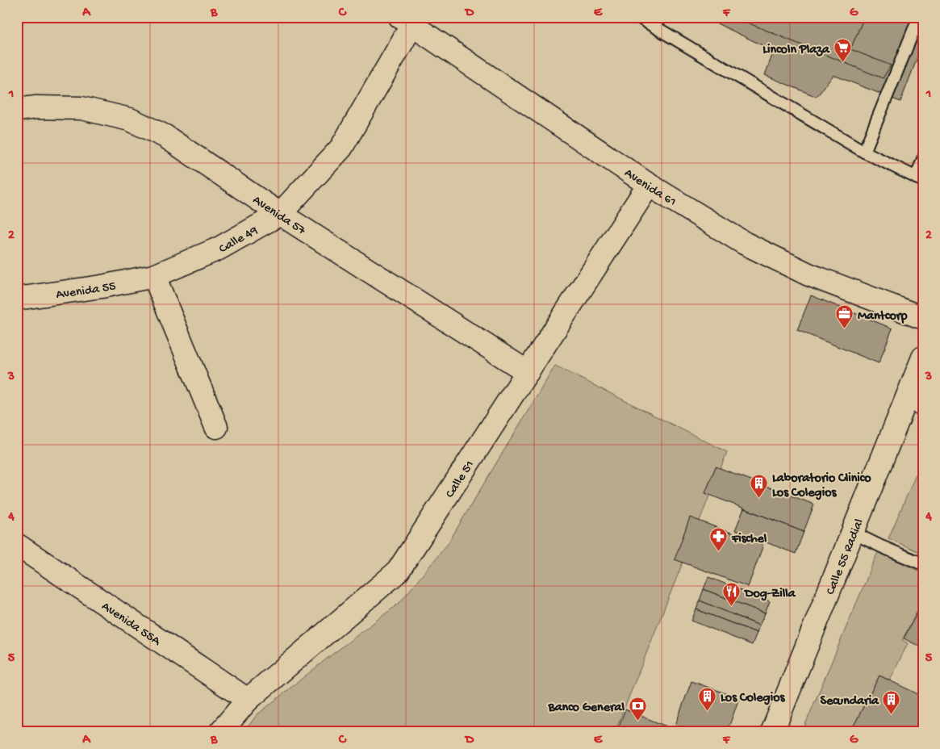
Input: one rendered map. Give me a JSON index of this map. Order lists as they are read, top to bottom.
{
  "streets": {
    "street": [
      "Avenida 61",
      "Avenida 57",
      "Calle 49",
      "Avenida 55",
      "Calle 51",
      "Calle 55 Radial",
      "Avenida 55A"
    ]
  },
  "crossings": [
    ["Avenida 61", "Calle 49"],
    ["Avenida 61", "Calle 51"],
    ["Avenida 57", "Calle 49"],
    ["Avenida 57", "Calle 51"],
    ["Calle 49", "Avenida 55"],
    ["Calle 51", "Avenida 55A"]
  ],
  "places": {
    "supermarket": ["Lincoln Plaza"],
    "office": ["Mantcorp"],
    "building": ["Laboratorio Clinico Los Colegios", "Los Colegios", "Secundaria"],
    "pharmacy": ["Fischel"],
    "restaurant": ["Dog-Zilla"],
    "bank": ["Banco General"]
  },
  "grid": {
    "columns": [
      "A",
      "B",
      "C",
      "D",
      "E",
      "F",
      "G"
    ],
    "rows": [
      "1",
      "2",
      "3",
      "4",
      "5"
    ]
  }
}
